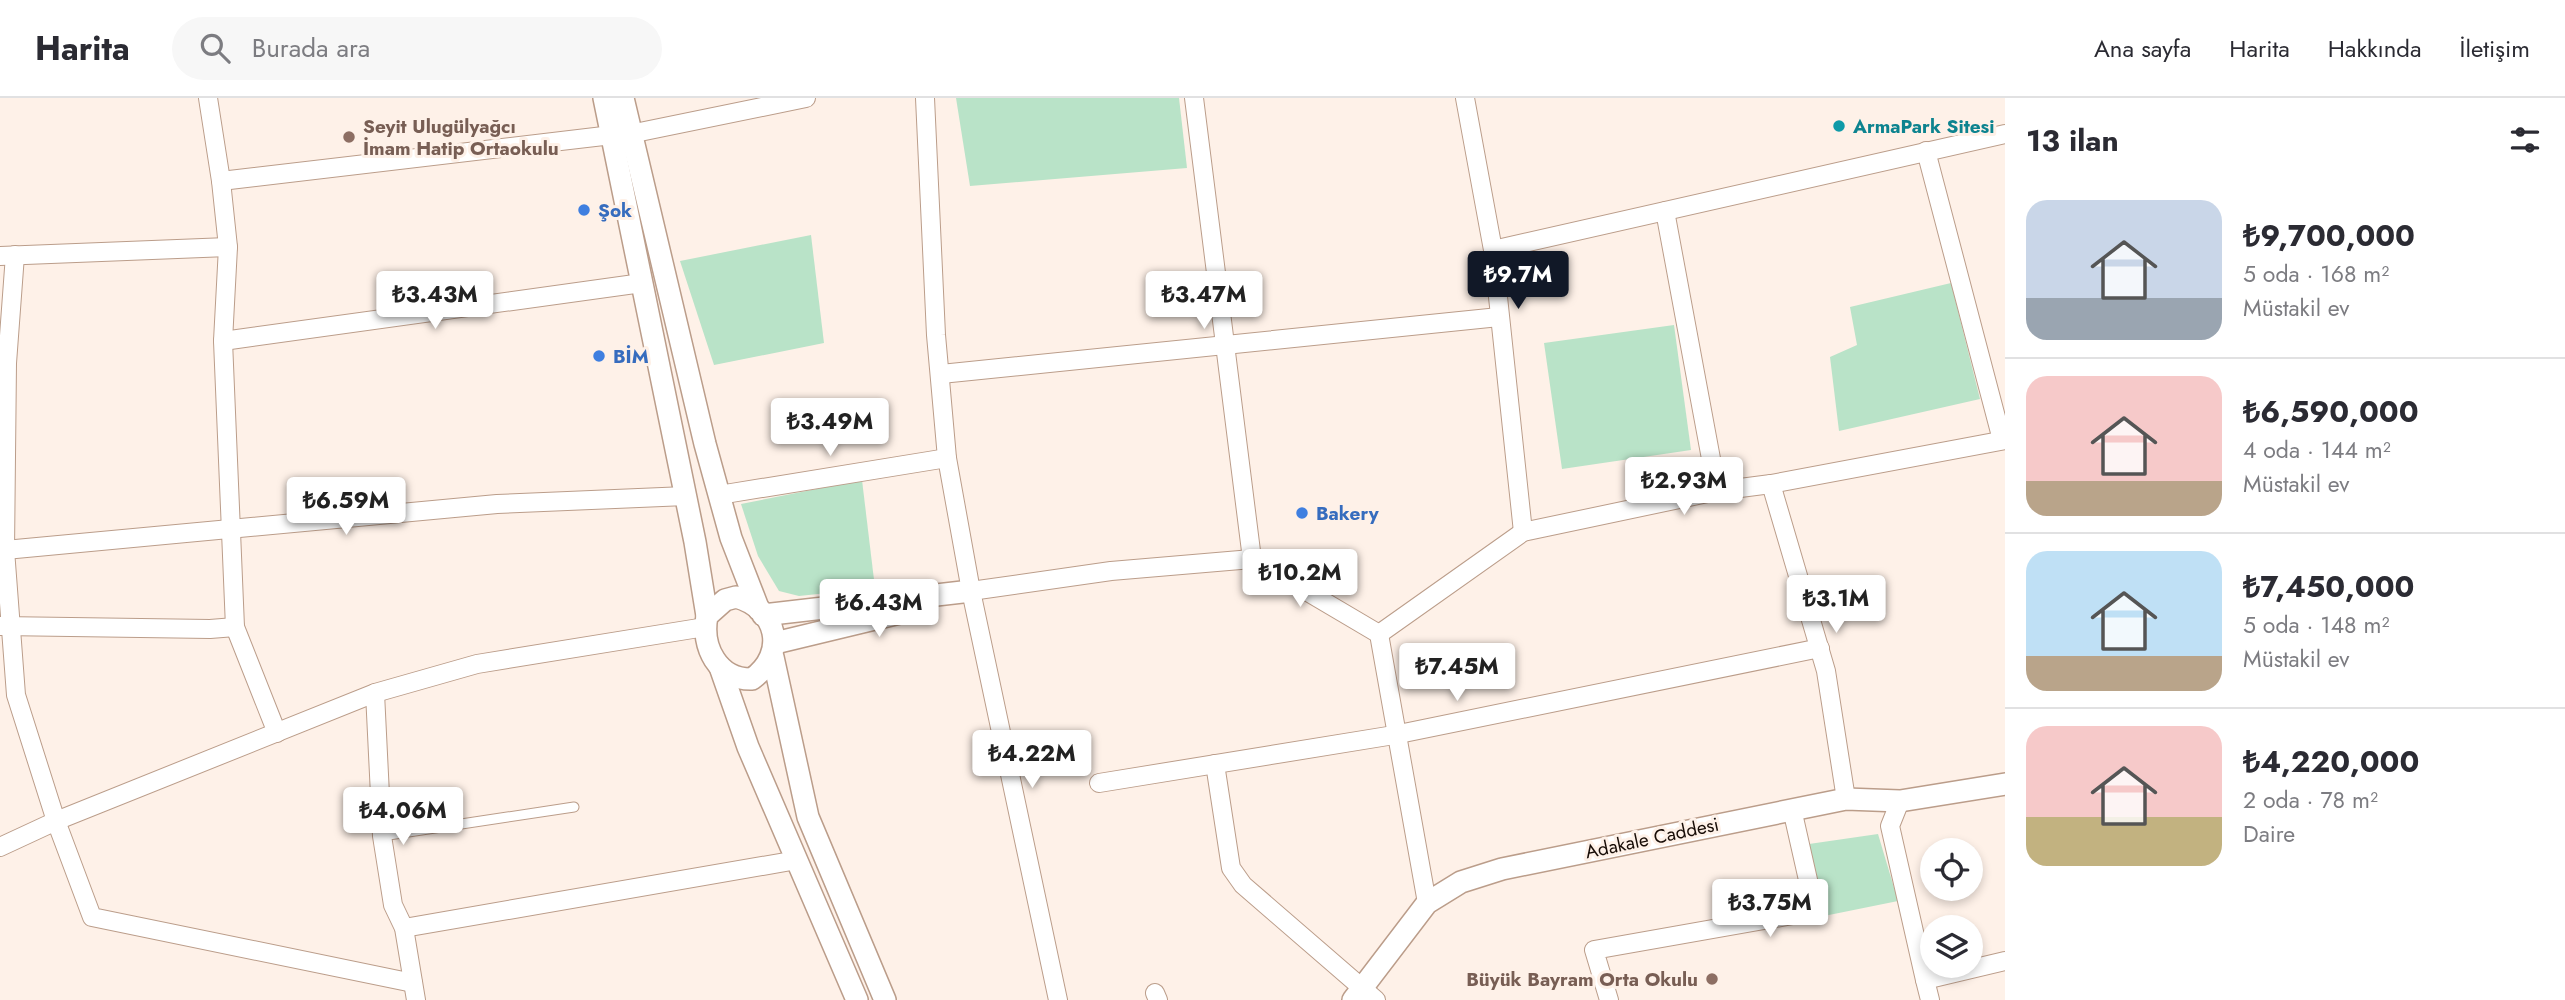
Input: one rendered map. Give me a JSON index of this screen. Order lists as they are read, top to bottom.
{
  "streets": {
    "street": ["Adakale Caddesi"]
  },
  "places": [
    "ArmaPark Sitesi",
    "Seyit Ulugülyağcı İmam Hatip Ortaokulu",
    "Şok",
    "BİM",
    "Bakery",
    "Büyük Bayram Orta Okulu"
  ],
  "page": {
    "header": "Harita",
    "search": "Burada ara",
    "nav": [
      "Ana sayfa",
      "Harita",
      "Hakkında",
      "İletişim"
    ],
    "heading": "13 ilan",
    "list": [
      {
        "name": "₺9,700,000",
        "note": "5 oda · 168 m² · Müstakil ev"
      },
      {
        "name": "₺6,590,000",
        "note": "4 oda · 144 m² · Müstakil ev"
      },
      {
        "name": "₺7,450,000",
        "note": "5 oda · 148 m² · Müstakil ev"
      },
      {
        "name": "₺4,220,000",
        "note": "2 oda · 78 m² · Daire"
      }
    ],
    "price": [
      "₺9.7M",
      "₺3.43M",
      "₺3.47M",
      "₺3.49M",
      "₺2.93M",
      "₺6.59M",
      "₺10.2M",
      "₺3.1M",
      "₺6.43M",
      "₺7.45M",
      "₺4.22M",
      "₺4.06M",
      "₺3.75M"
    ]
  }
}
